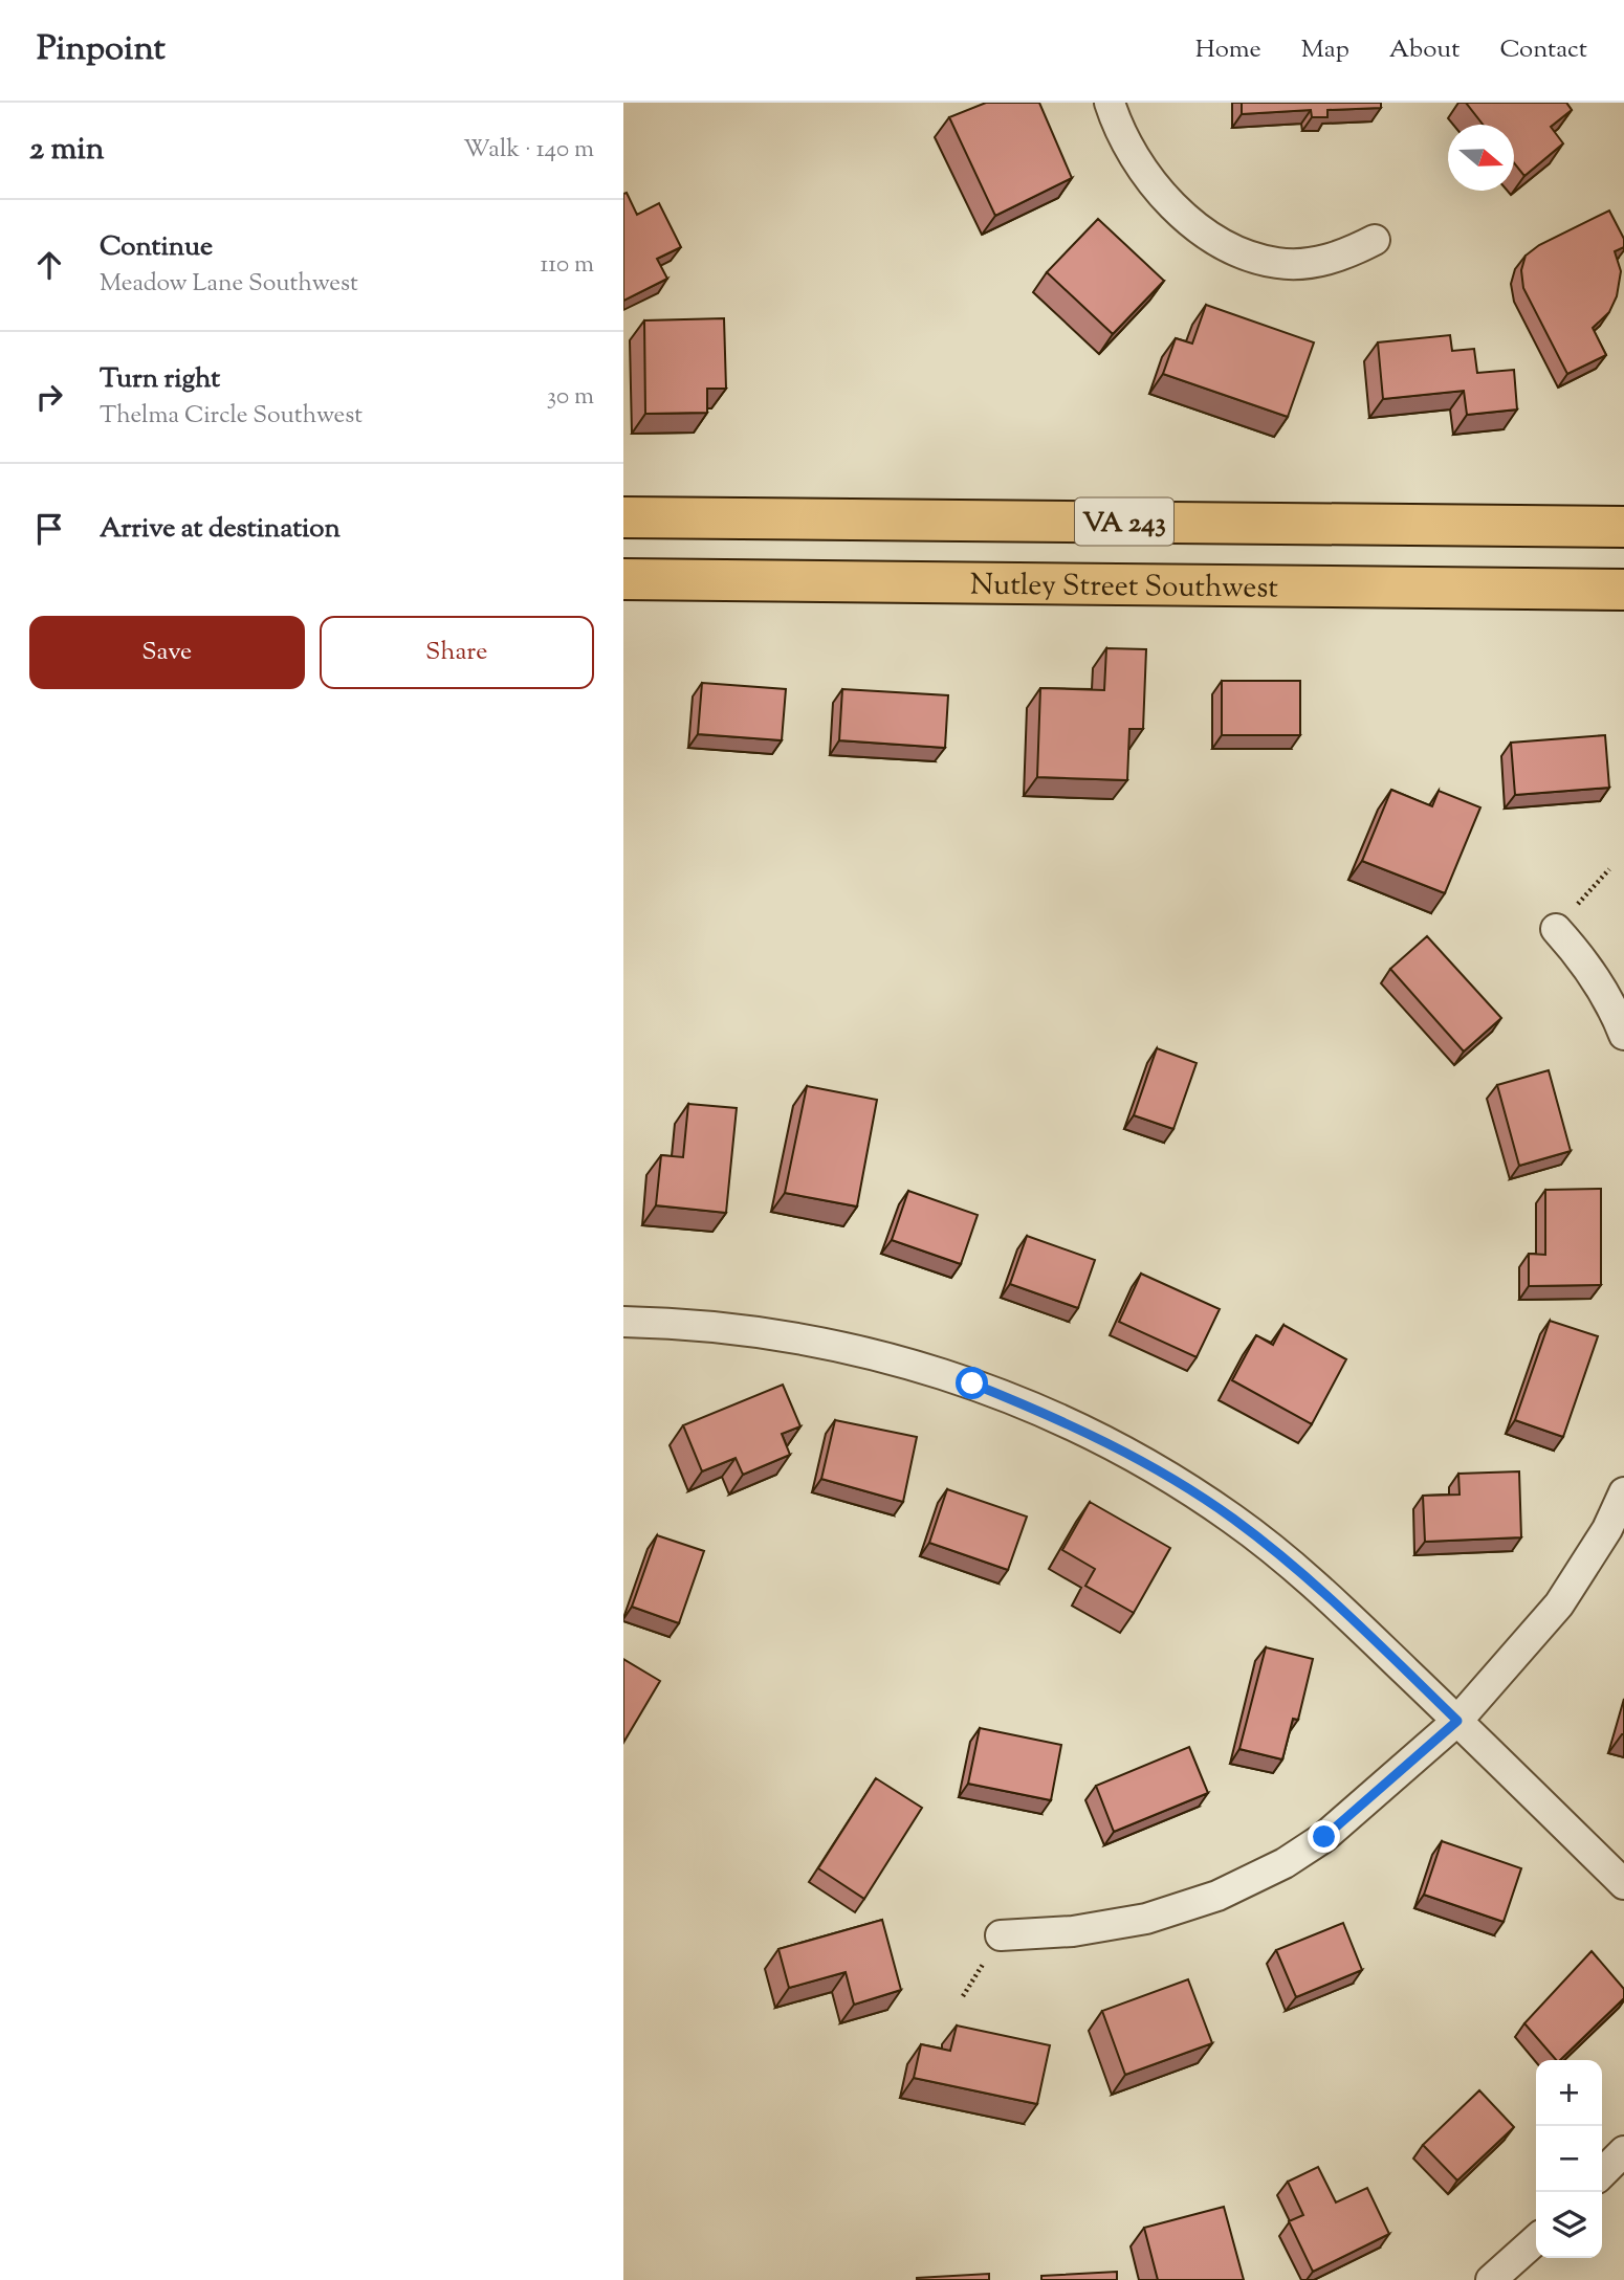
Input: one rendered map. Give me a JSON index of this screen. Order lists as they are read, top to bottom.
{
  "streets": {
    "main road": ["VA 243", "Nutley Street Southwest"]
  },
  "north": "right",
  "page": {
    "header": "Pinpoint",
    "nav": [
      "Home",
      "Map",
      "About",
      "Contact"
    ],
    "heading": ["2 min", "Walk · 140 m"],
    "list": [
      ["Continue", "Meadow Lane Southwest", "110 m"],
      ["Turn right", "Thelma Circle Southwest", "30 m"],
      "Arrive at destination"
    ],
    "buttons": ["Save", "Share"],
    "map_buttons": ["+", "−"]
  }
}
